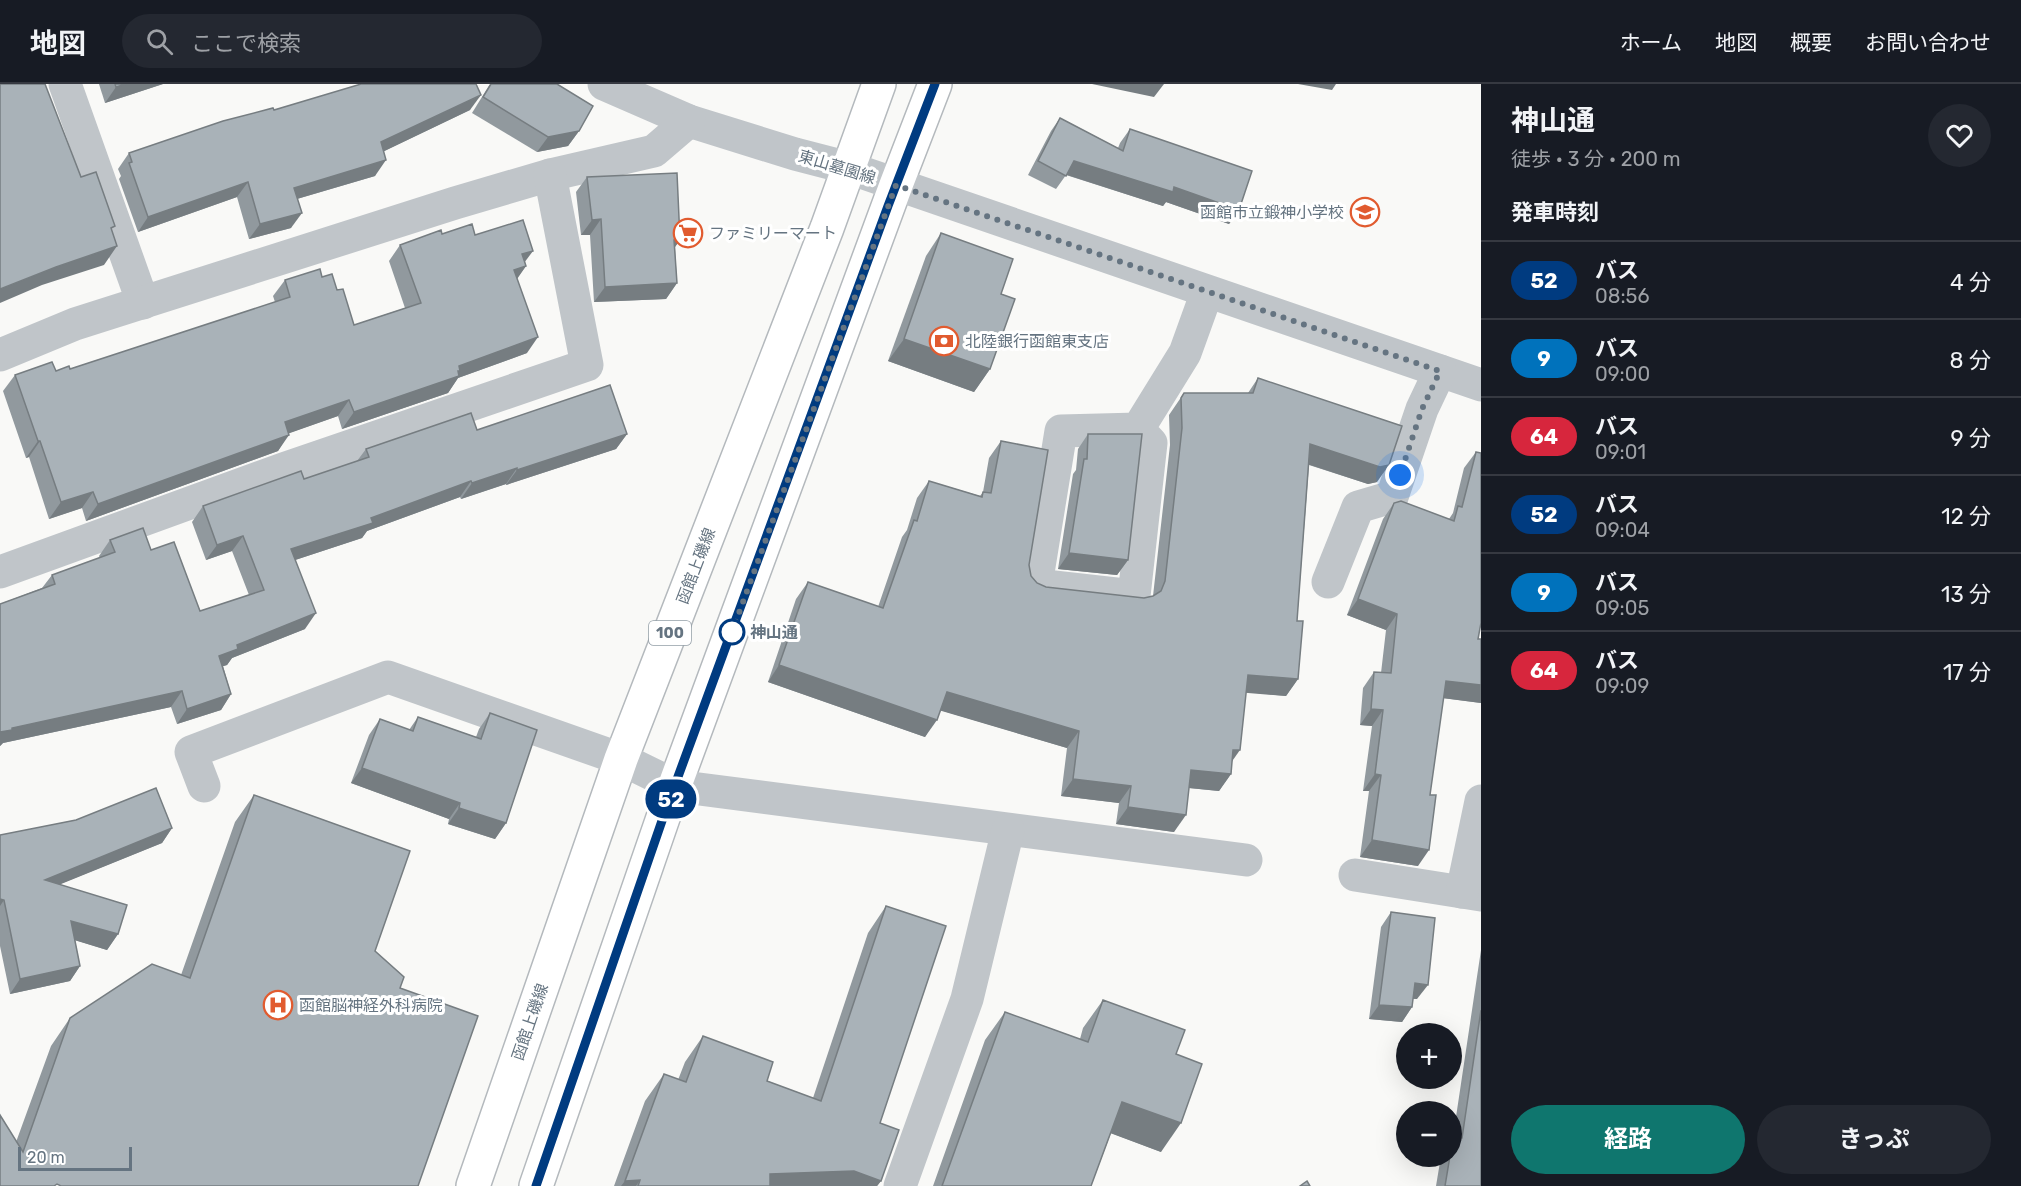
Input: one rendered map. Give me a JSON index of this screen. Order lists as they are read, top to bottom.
{
  "streets": {
    "main road": ["函館上磯線", "100"],
    "street": ["東山墓園線"]
  },
  "crossings": [
    ["東山墓園線", "函館上磯線"]
  ],
  "places": {
    "school or university": ["函館市立鍛神小学校"],
    "supermarket": ["ファミリーマート"],
    "bank": ["北陸銀行函館東支店"],
    "other": ["神山通"],
    "hospital": ["函館脳神経外科病院"]
  },
  "lines": ["bus line 52"],
  "scale_bar": "20 m",
  "page": {
    "header": "地図",
    "search": "ここで検索",
    "nav": [
      "ホーム",
      "地図",
      "概要",
      "お問い合わせ"
    ],
    "on_map": "52",
    "heading": [
      ["神山通", "徒歩 · 3 分 · 200 m"],
      "発車時刻"
    ],
    "list": [
      {
        "mark": "52",
        "name": "バス",
        "note": "08:56",
        "value": "4 分"
      },
      {
        "mark": "9",
        "name": "バス",
        "note": "09:00",
        "value": "8 分"
      },
      {
        "mark": "64",
        "name": "バス",
        "note": "09:01",
        "value": "9 分"
      },
      {
        "mark": "52",
        "name": "バス",
        "note": "09:04",
        "value": "12 分"
      },
      {
        "mark": "9",
        "name": "バス",
        "note": "09:05",
        "value": "13 分"
      },
      {
        "mark": "64",
        "name": "バス",
        "note": "09:09",
        "value": "17 分"
      }
    ],
    "map_buttons": ["+", "−"],
    "buttons": ["経路", "きっぷ"],
    "scale": "20 m"
  }
}
